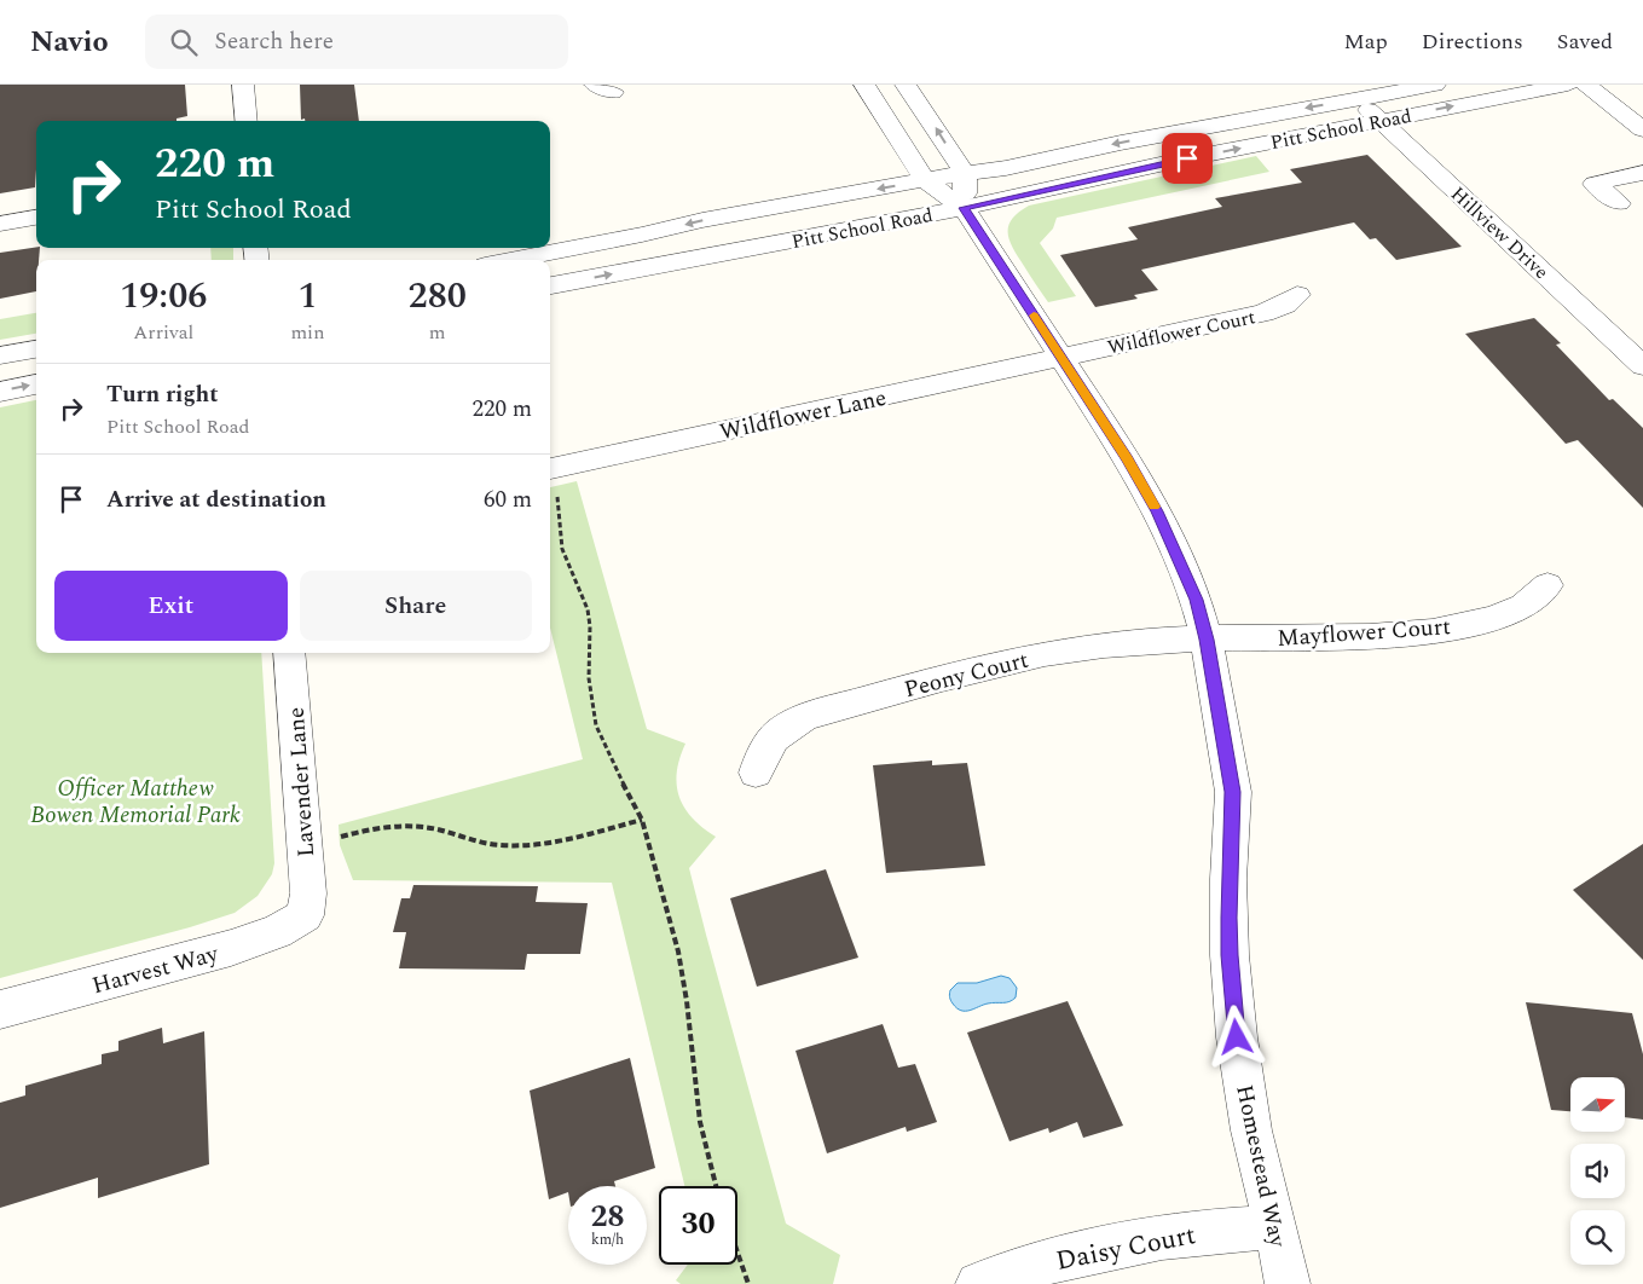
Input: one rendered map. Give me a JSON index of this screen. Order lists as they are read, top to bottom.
{
  "streets": {
    "street": [
      "Pitt School Road",
      "Hillview Drive",
      "Wildflower Court",
      "Wildflower Lane",
      "Mayflower Court",
      "Peony Court",
      "Lavender Lane",
      "Harvest Way",
      "Homestead Way",
      "Daisy Court"
    ]
  },
  "crossings": [
    ["Pitt School Road", "Hillview Drive"],
    ["Pitt School Road", "Homestead Way"],
    ["Wildflower Court", "Wildflower Lane"],
    ["Wildflower Court", "Homestead Way"],
    ["Wildflower Lane", "Homestead Way"],
    ["Mayflower Court", "Peony Court"],
    ["Mayflower Court", "Homestead Way"],
    ["Peony Court", "Homestead Way"],
    ["Lavender Lane", "Harvest Way"],
    ["Homestead Way", "Daisy Court"]
  ],
  "parks": ["Officer Matthew Bowen Memorial Park"],
  "north": "right",
  "page": {
    "header": "Navio",
    "search": "Search here",
    "nav": ["Map", "Directions", "Saved"],
    "turn": ["220 m", "Pitt School Road"],
    "eta": [
      "19:06",
      "Arrival",
      "1",
      "min",
      "280",
      "m"
    ],
    "list": [
      {
        "name": "Turn right",
        "note": "Pitt School Road",
        "value": "220 m"
      },
      {
        "name": "Arrive at destination",
        "value": "60 m"
      }
    ],
    "buttons": ["Exit", "Share"],
    "speed": "28 km/h",
    "limit": "30"
  }
}
